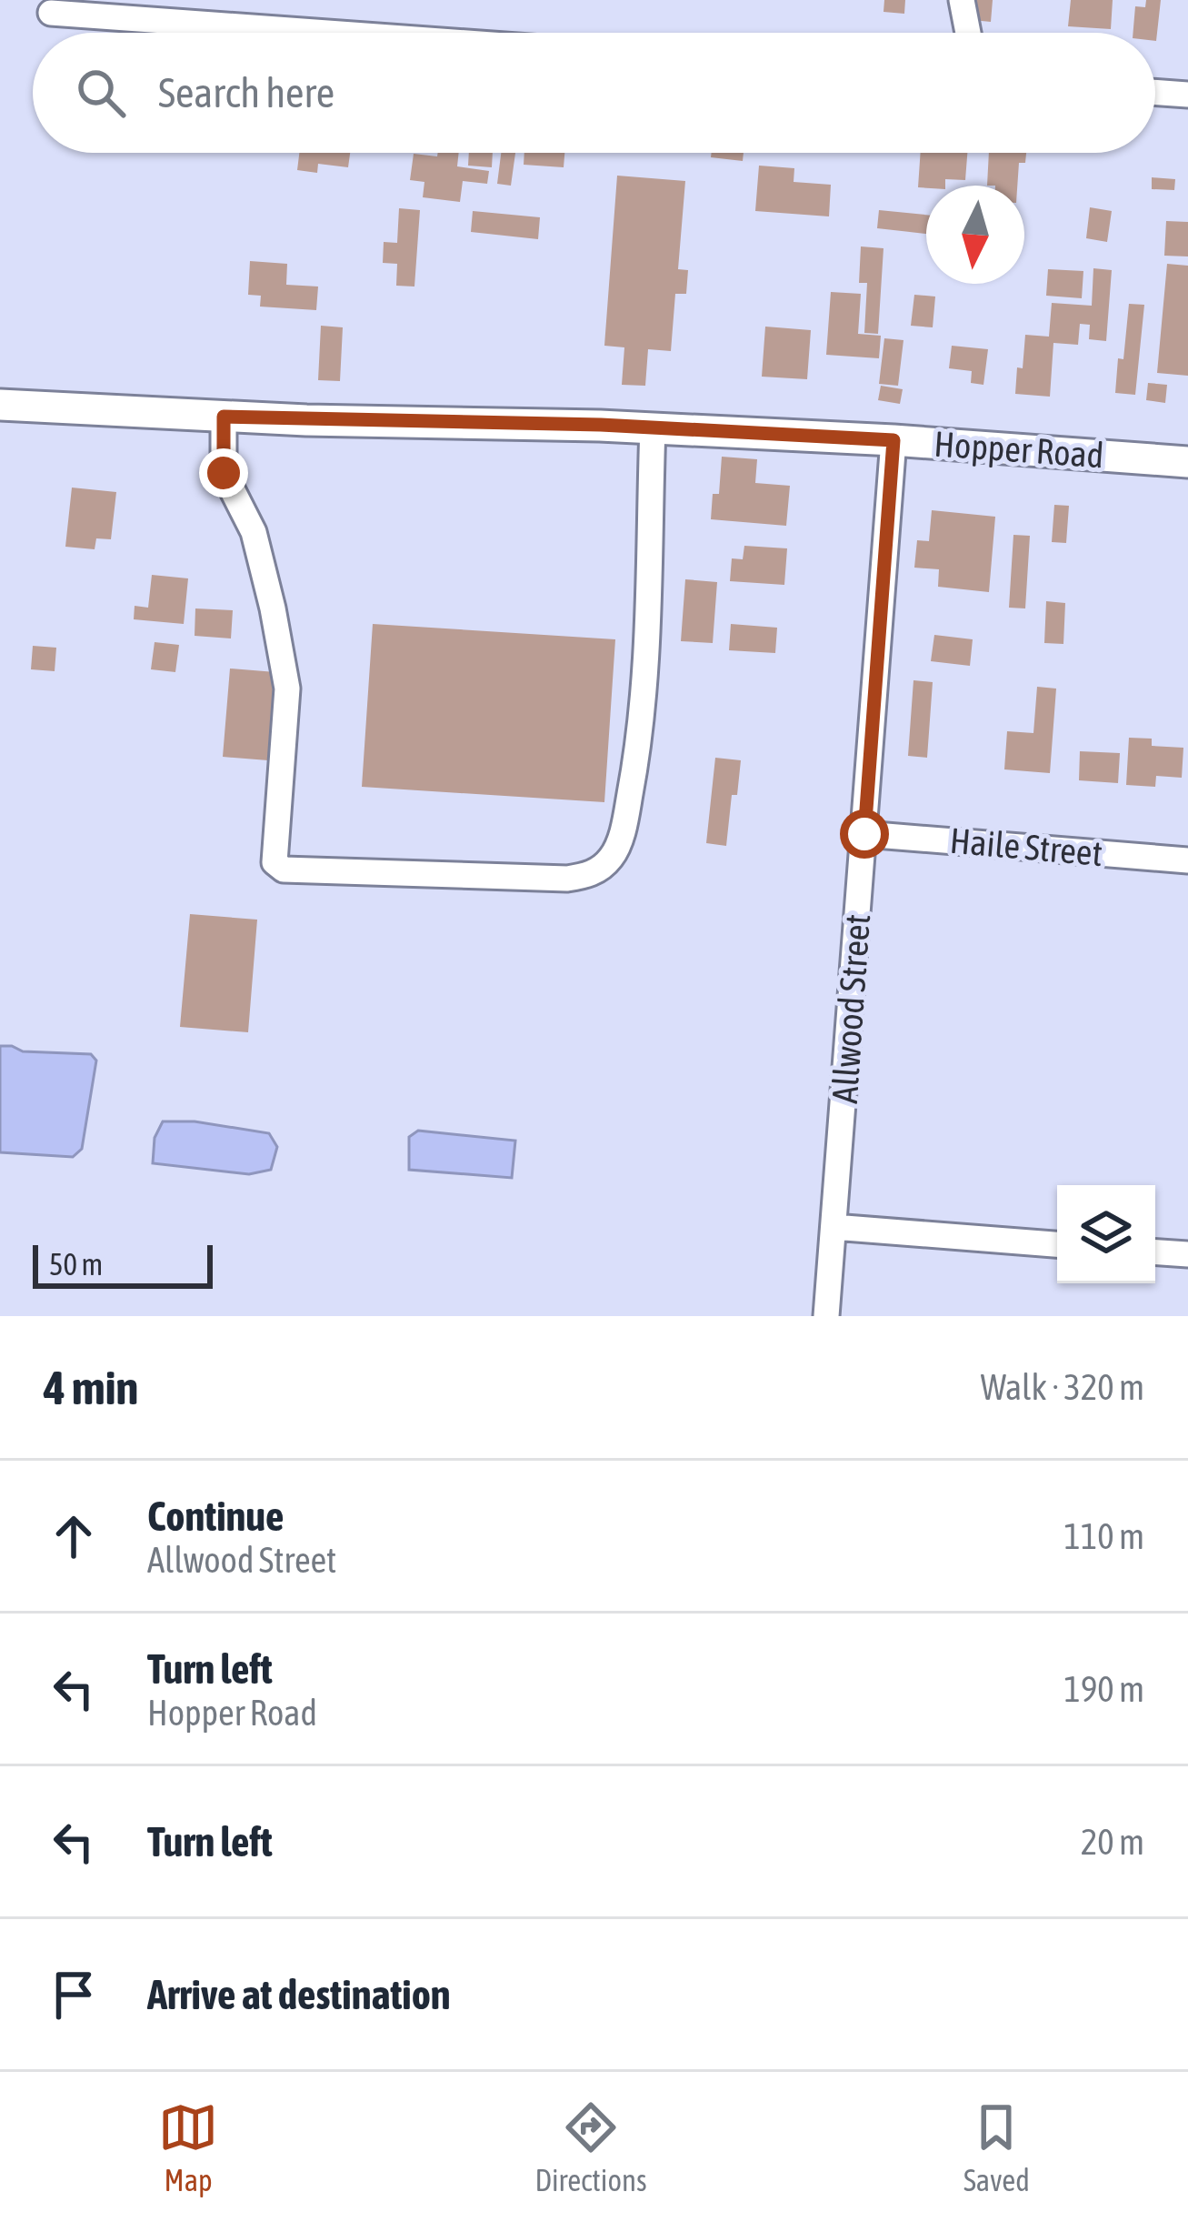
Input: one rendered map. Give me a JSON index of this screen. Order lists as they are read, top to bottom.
{
  "streets": {
    "main road": ["Hopper Road"],
    "street": ["Haile Street", "Allwood Street"]
  },
  "crossings": [
    ["Hopper Road", "Allwood Street"],
    ["Haile Street", "Allwood Street"]
  ],
  "scale_bar": "50 m",
  "north": "bottom",
  "page": {
    "search": "Search here",
    "scale": "50 m",
    "heading": ["4 min", "Walk · 320 m"],
    "list": [
      ["Continue", "Allwood Street", "110 m"],
      ["Turn left", "Hopper Road", "190 m"],
      ["Turn left", "20 m"],
      "Arrive at destination"
    ],
    "nav": ["Map", "Directions", "Saved"]
  }
}
